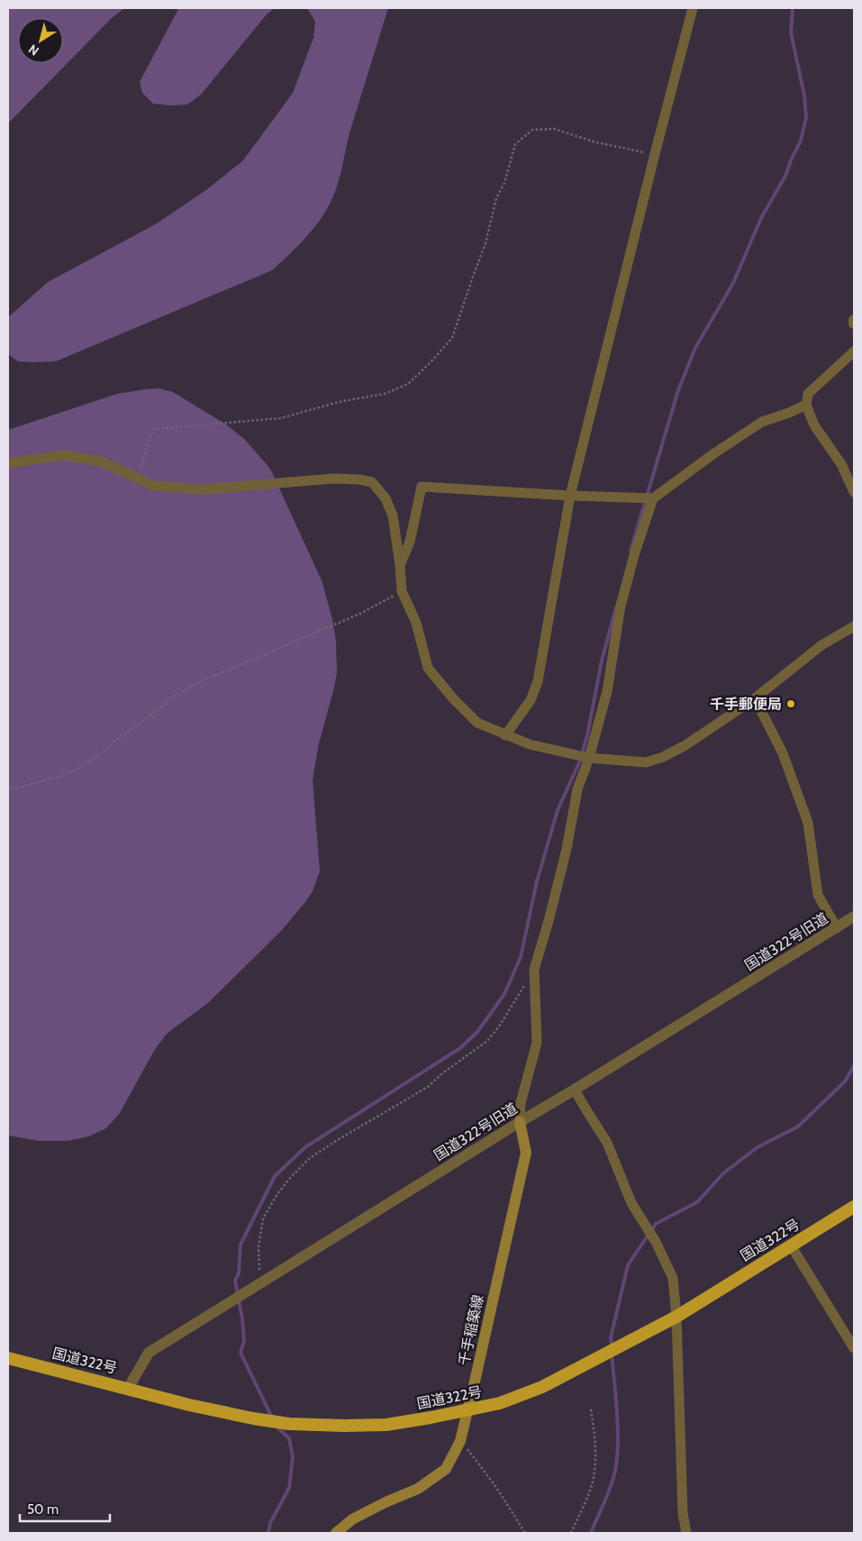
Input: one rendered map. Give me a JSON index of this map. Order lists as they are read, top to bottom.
{
  "streets": {
    "highway": ["国道322号"],
    "main road": ["千手稲築線"],
    "street": ["国道322号旧道"]
  },
  "crossings": [
    ["国道322号旧道", "国道322号"],
    ["国道322号旧道", "千手稲築線"],
    ["国道322号", "千手稲築線"]
  ],
  "places": ["千手郵便局"],
  "scale_bar": "50 m",
  "north": "bottom left"
}
